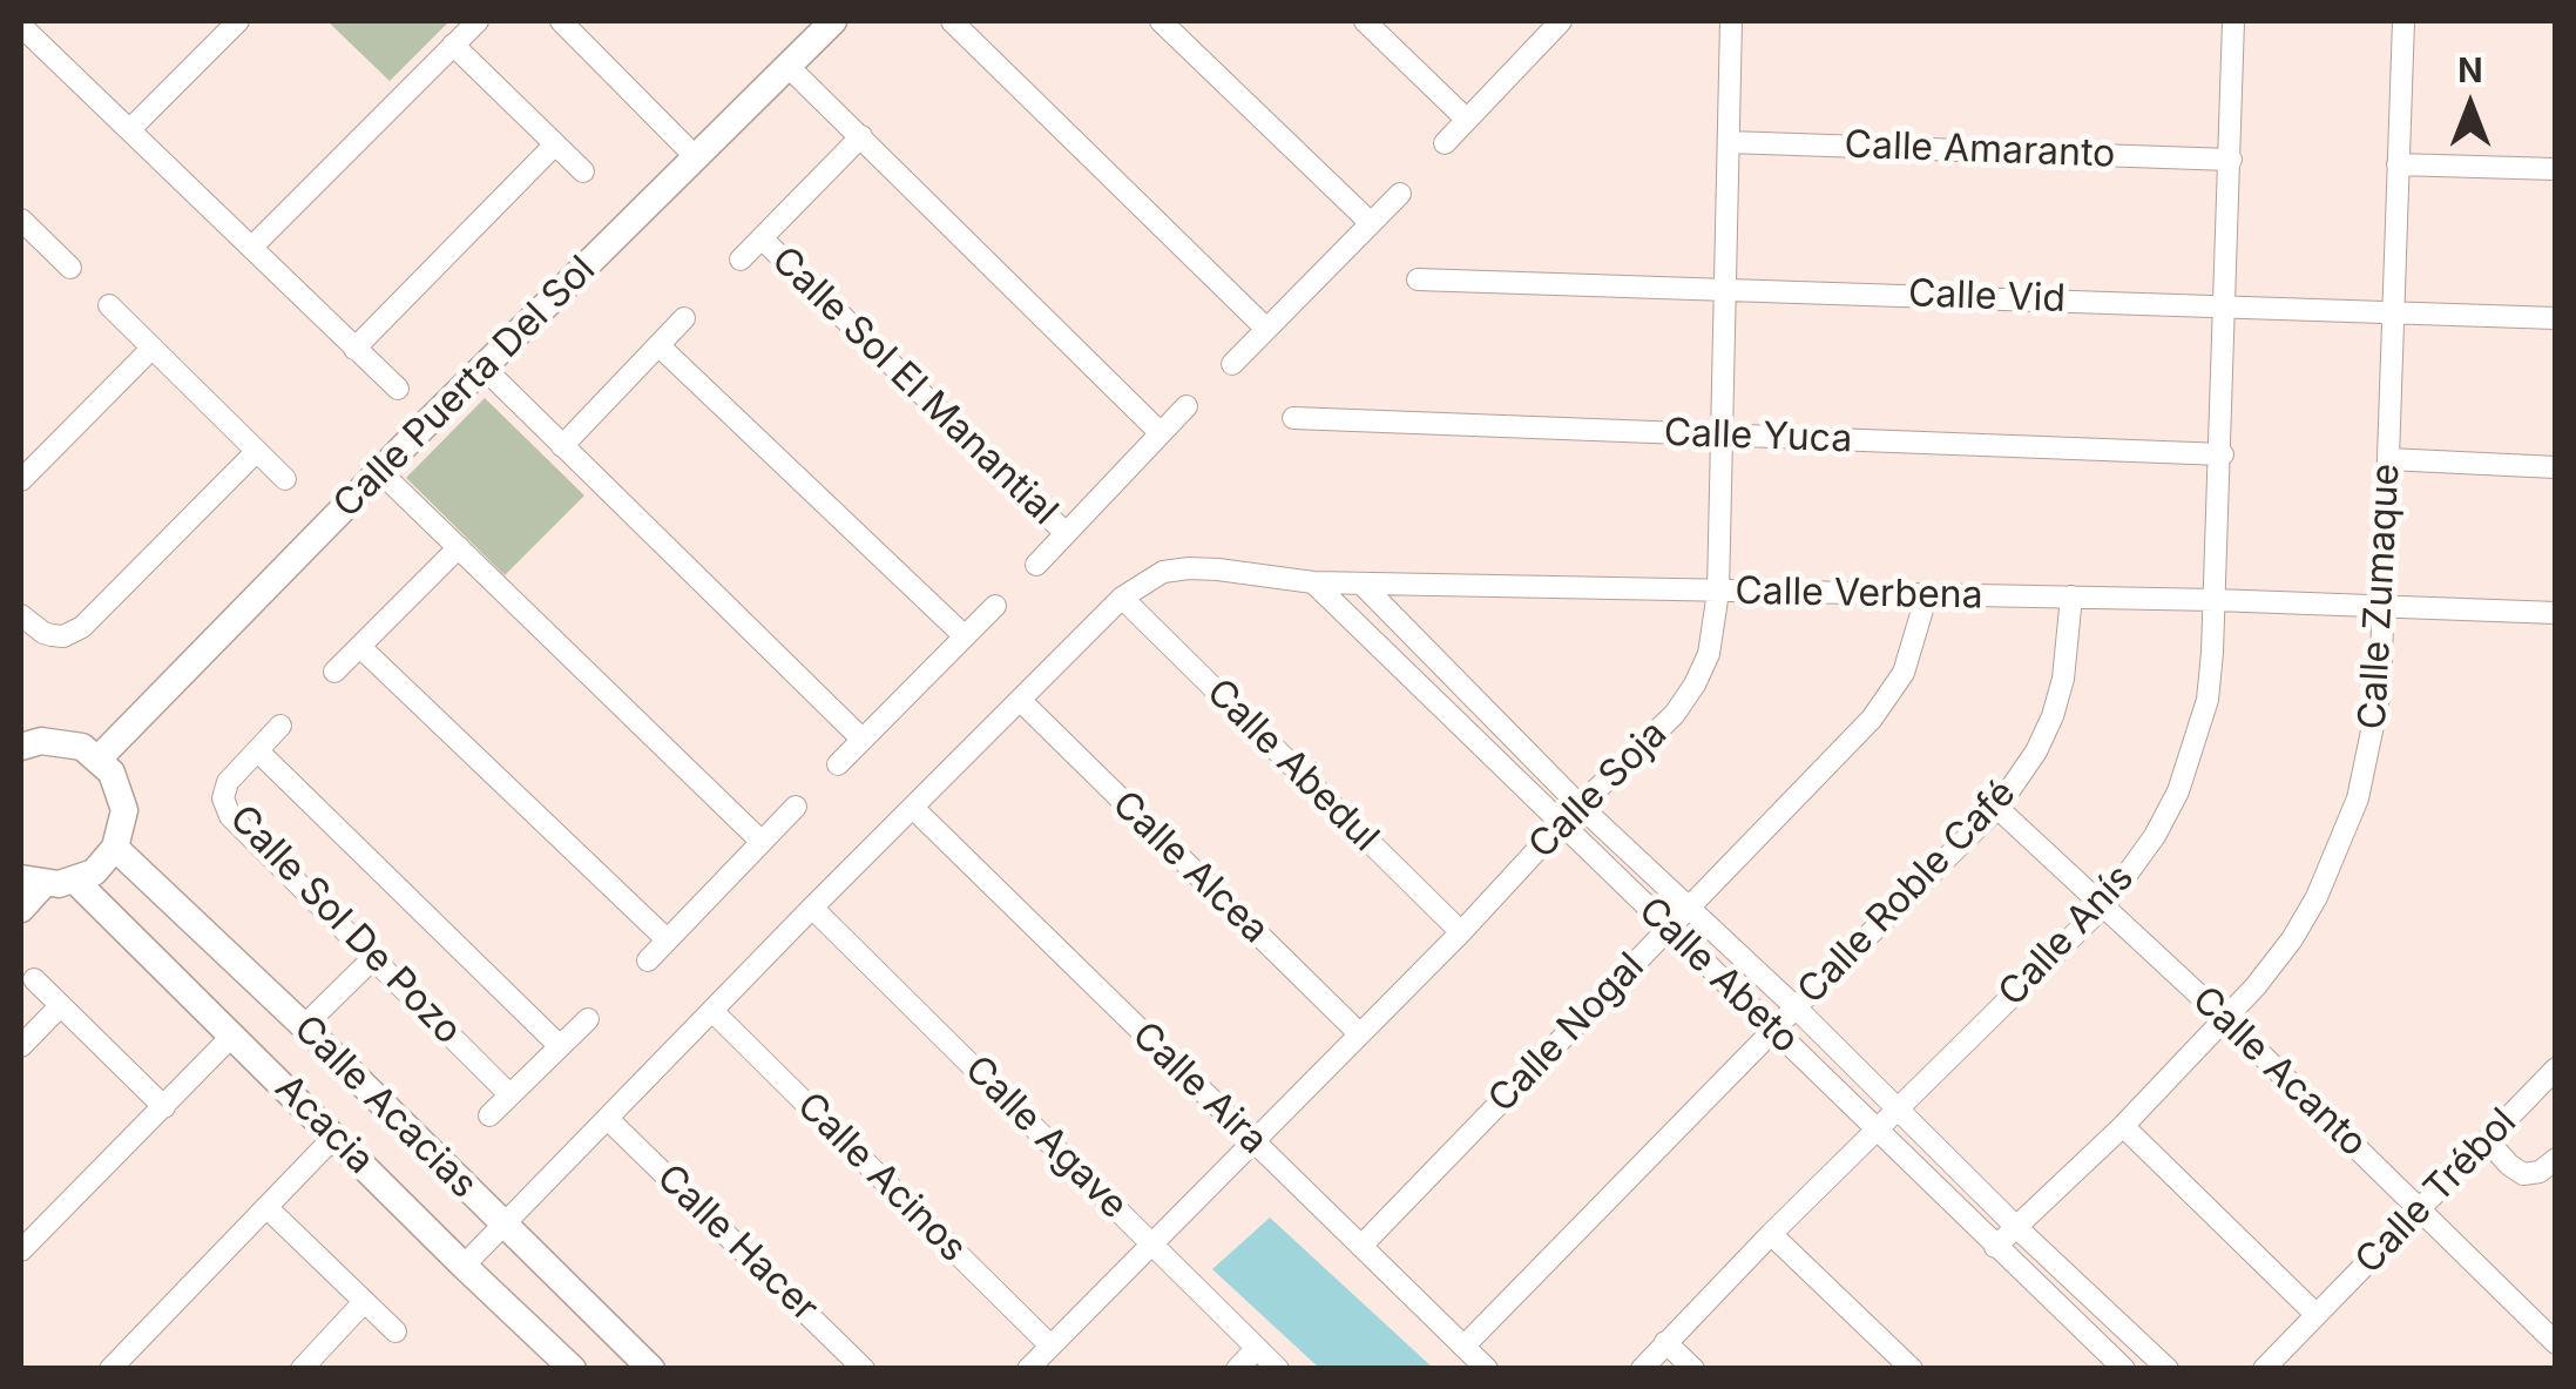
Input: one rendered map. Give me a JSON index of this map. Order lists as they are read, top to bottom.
{
  "streets": {
    "street": [
      "Calle Amaranto",
      "Calle Vid",
      "Calle Sol El Manantial",
      "Calle Puerta Del Sol",
      "Calle Yuca",
      "Calle Verbena",
      "Calle Zumaque",
      "Calle Abedul",
      "Calle Soja",
      "Calle Alcea",
      "Calle Roble Café",
      "Calle Sol De Pozo",
      "Calle Anís",
      "Calle Abeto",
      "Calle Nogal",
      "Calle Acanto",
      "Calle Aira",
      "Calle Acacias",
      "Acacia",
      "Calle Agave",
      "Calle Acinos",
      "Calle Trébol",
      "Calle Hacer"
    ]
  },
  "crossings": [
    ["Calle Amaranto", "Calle Soja"],
    ["Calle Amaranto", "Calle Anís"],
    ["Calle Vid", "Calle Zumaque"],
    ["Calle Vid", "Calle Soja"],
    ["Calle Vid", "Calle Anís"],
    ["Calle Yuca", "Calle Soja"],
    ["Calle Yuca", "Calle Anís"],
    ["Calle Verbena", "Calle Zumaque"],
    ["Calle Verbena", "Calle Abedul"],
    ["Calle Verbena", "Calle Soja"],
    ["Calle Verbena", "Calle Roble Café"],
    ["Calle Verbena", "Calle Anís"],
    ["Calle Verbena", "Calle Abeto"],
    ["Calle Verbena", "Calle Nogal"],
    ["Calle Zumaque", "Calle Abeto"],
    ["Calle Zumaque", "Calle Acanto"],
    ["Calle Abedul", "Calle Soja"],
    ["Calle Soja", "Calle Alcea"],
    ["Calle Soja", "Calle Abeto"],
    ["Calle Soja", "Calle Aira"],
    ["Calle Soja", "Calle Agave"],
    ["Calle Soja", "Calle Acinos"],
    ["Calle Roble Café", "Calle Abeto"],
    ["Calle Roble Café", "Calle Acanto"],
    ["Calle Roble Café", "Calle Aira"],
    ["Calle Anís", "Calle Abeto"],
    ["Calle Anís", "Calle Acanto"],
    ["Calle Abeto", "Calle Nogal"],
    ["Calle Nogal", "Calle Aira"],
    ["Calle Acanto", "Calle Trébol"]
  ],
  "north": "top"
}
